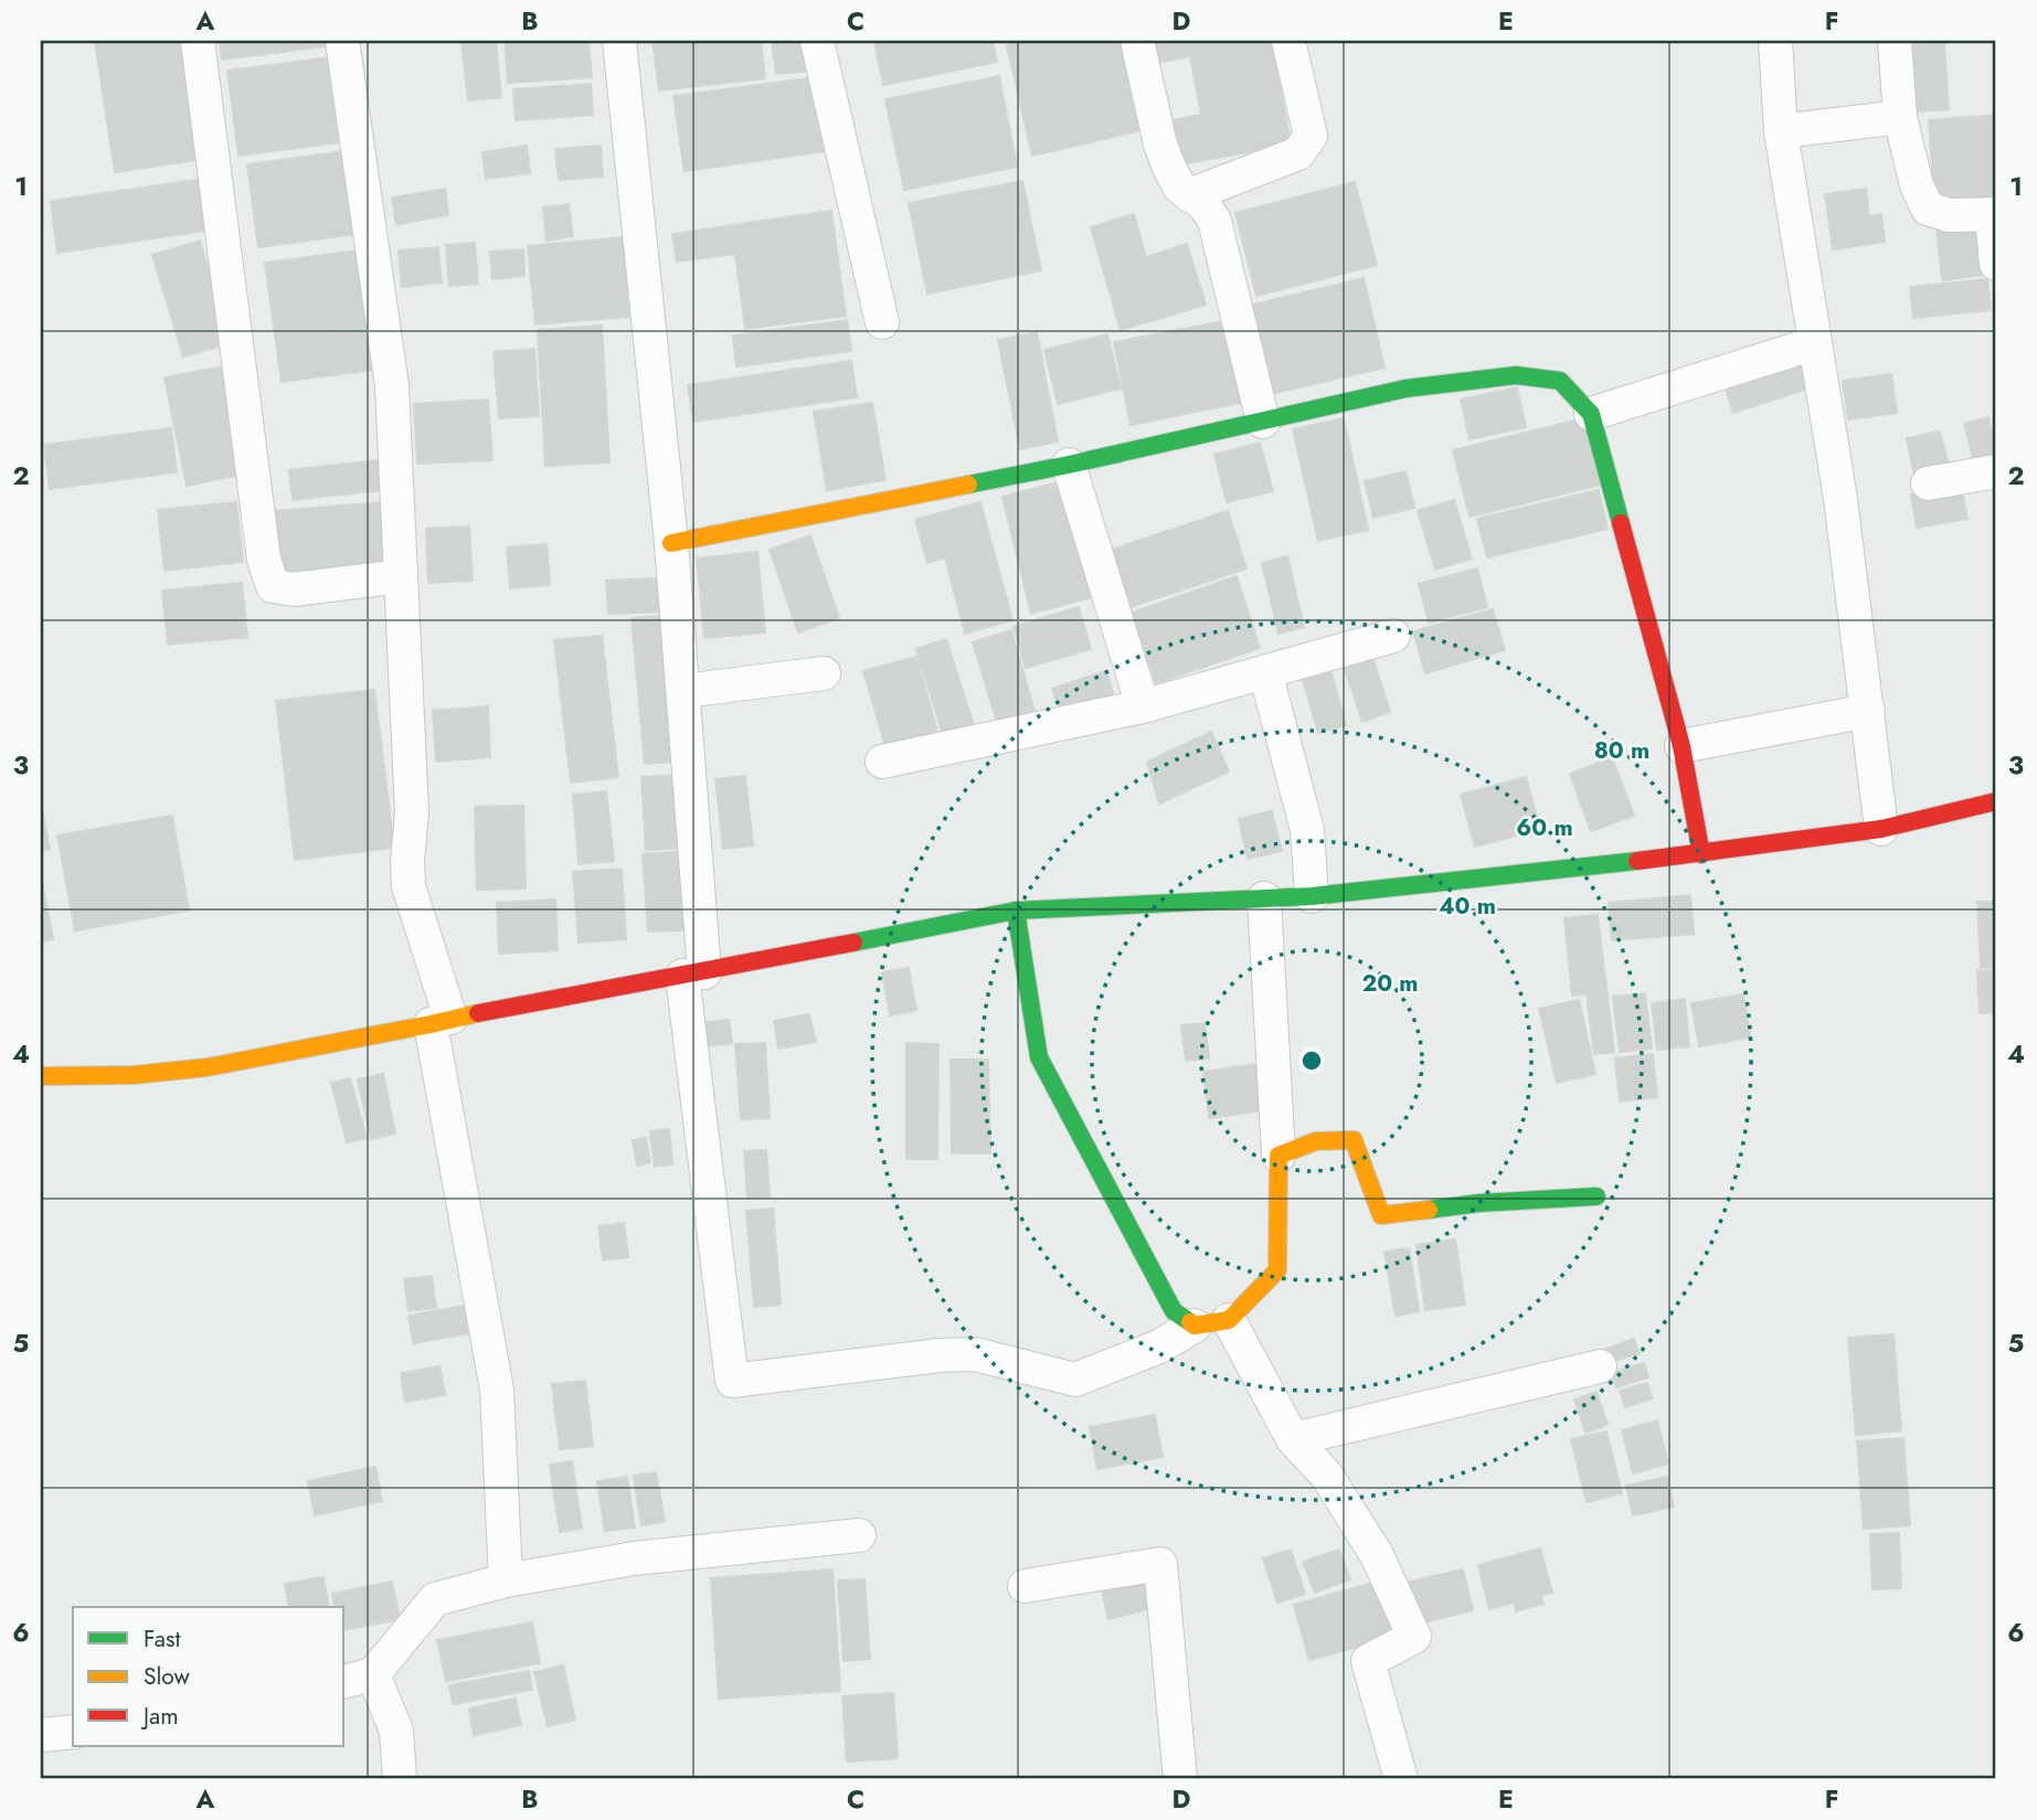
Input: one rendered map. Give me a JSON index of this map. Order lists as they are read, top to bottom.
{
  "legend": ["Fast", "Slow", "Jam"],
  "grid": {
    "columns": [
      "A",
      "B",
      "C",
      "D",
      "E",
      "F"
    ],
    "rows": [
      "1",
      "2",
      "3",
      "4",
      "5",
      "6"
    ]
  },
  "rings": [
    "80 m",
    "60 m",
    "40 m",
    "20 m"
  ]
}
